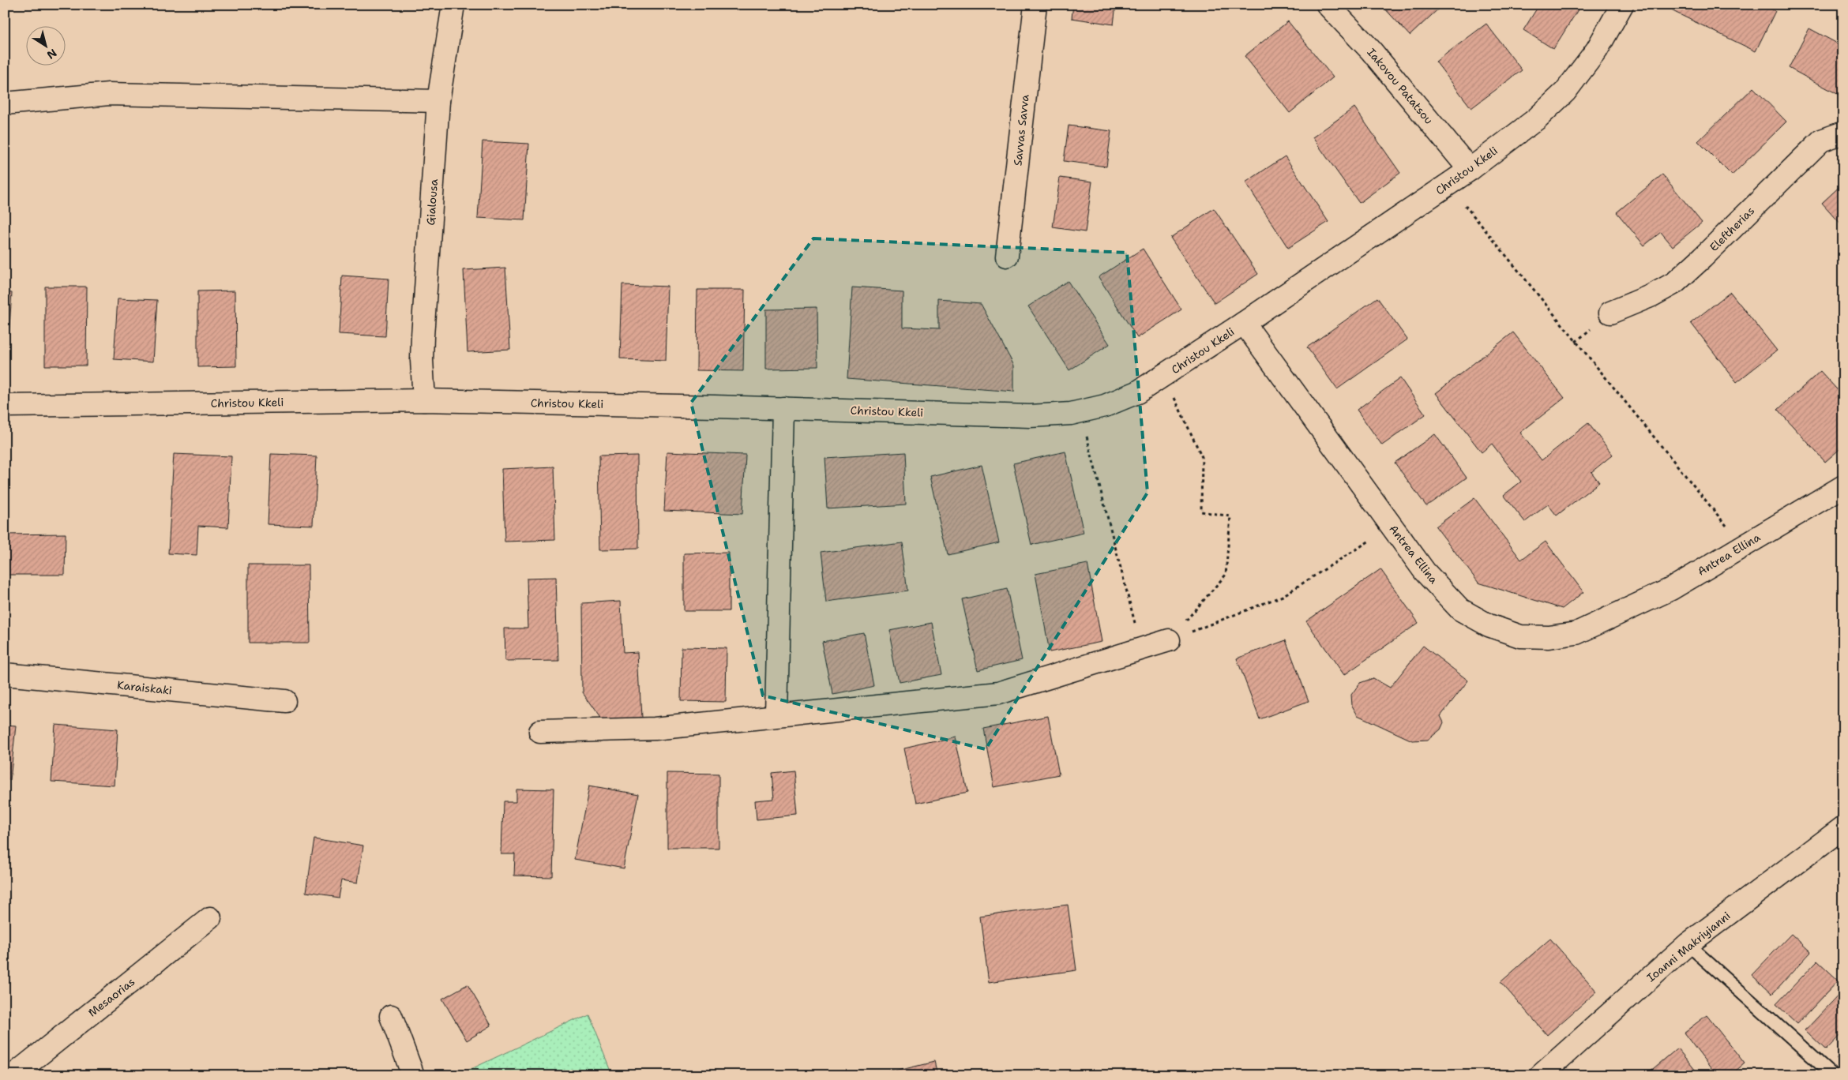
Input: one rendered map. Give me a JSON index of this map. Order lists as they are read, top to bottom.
{
  "streets": {
    "street": [
      "Iakovou Patatsou",
      "Savvas Savva",
      "Christou Kkeli",
      "Gialousa",
      "Eleftherias",
      "Antrea Ellina",
      "Karaiskaki",
      "Ioanni Makriyianni",
      "Mesaorias"
    ]
  },
  "crossings": [
    ["Iakovou Patatsou", "Christou Kkeli"],
    ["Christou Kkeli", "Gialousa"],
    ["Christou Kkeli", "Antrea Ellina"]
  ],
  "north": "bottom right"
}
